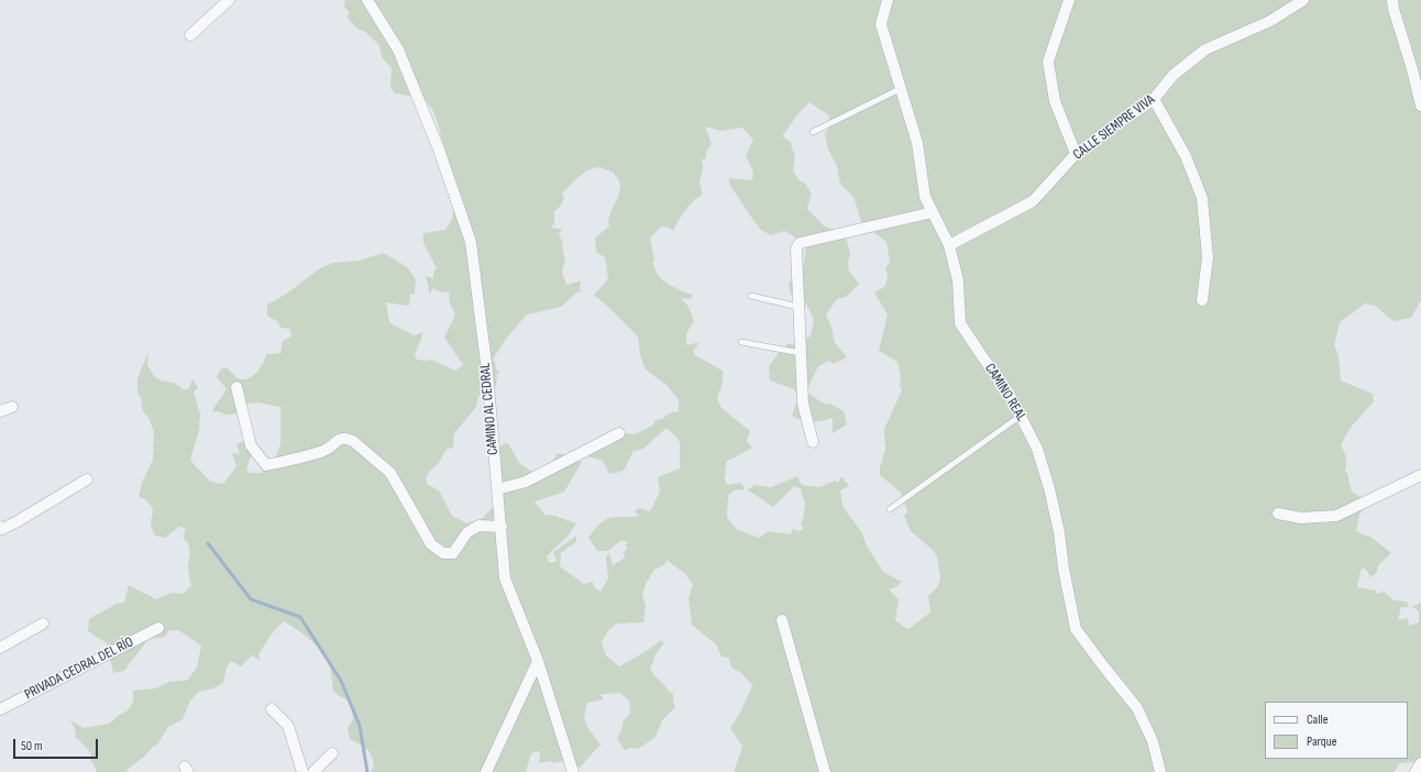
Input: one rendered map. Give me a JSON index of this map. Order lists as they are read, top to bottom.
{
  "streets": {
    "street": [
      "CALLE SIEMPRE VIVA",
      "CAMINO REAL",
      "CAMINO AL CEDRAL",
      "PRIVADA CEDRAL DEL RÍO"
    ]
  },
  "crossings": [
    ["CALLE SIEMPRE VIVA", "CAMINO REAL"]
  ],
  "legend": ["Calle", "Parque"],
  "scale_bar": "50 m"
}
